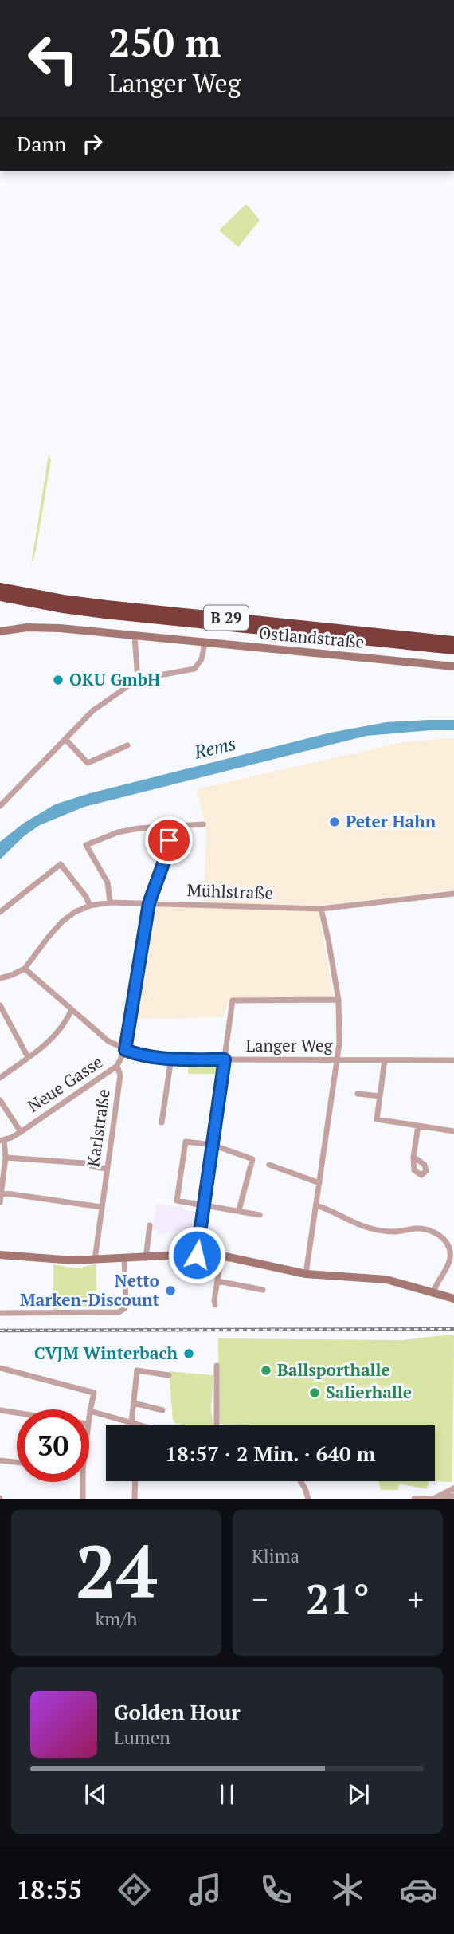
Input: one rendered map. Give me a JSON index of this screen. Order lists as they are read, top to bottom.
{
  "streets": {
    "highway": ["B 29"],
    "street": [
      "Ostlandstraße",
      "Mühlstraße",
      "Langer Weg",
      "Neue Gasse",
      "Karlstraße"
    ]
  },
  "crossings": [
    ["Mühlstraße", "Langer Weg"],
    ["Mühlstraße", "Karlstraße"],
    ["Langer Weg", "Karlstraße"],
    ["Neue Gasse", "Karlstraße"]
  ],
  "water": ["Rems"],
  "places": [
    "OKU GmbH",
    "Peter Hahn",
    "Netto Marken-Discount",
    "CVJM Winterbach",
    "Ballsporthalle",
    "Salierhalle"
  ],
  "page": {
    "turn": ["250 m", "Langer Weg"],
    "then": "Dann",
    "limit": "30",
    "trip": "18:57 · 2 Min. · 640 m",
    "tile": [
      ["24", "km/h"],
      "Klima"
    ],
    "heat": ["−", "21°", "+"],
    "song": ["Golden Hour", "Lumen"],
    "tabs": "18:55"
  }
}
